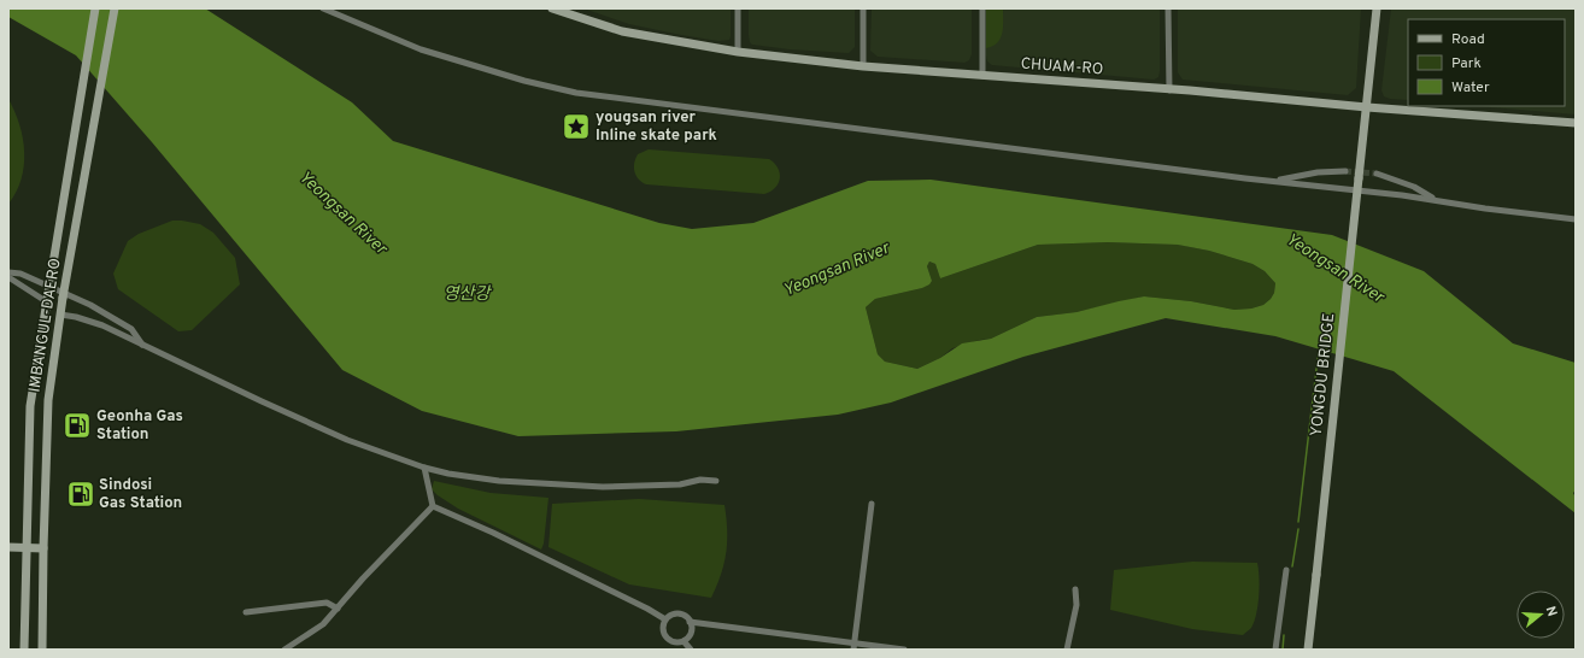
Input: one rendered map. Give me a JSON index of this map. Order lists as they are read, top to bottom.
{
  "streets": {
    "street": ["CHUAM-RO", "IMBANGUL-DAERO", "YONGDU BRIDGE"]
  },
  "crossings": [
    ["CHUAM-RO", "YONGDU BRIDGE"]
  ],
  "water": ["Yeongsan River", "영산강"],
  "places": {
    "place": ["yougsan river Inline skate park"],
    "fuel station": ["Geonha Gas Station", "Sindosi Gas Station"]
  },
  "legend": ["Road", "Park", "Water"],
  "north": "right"
}
